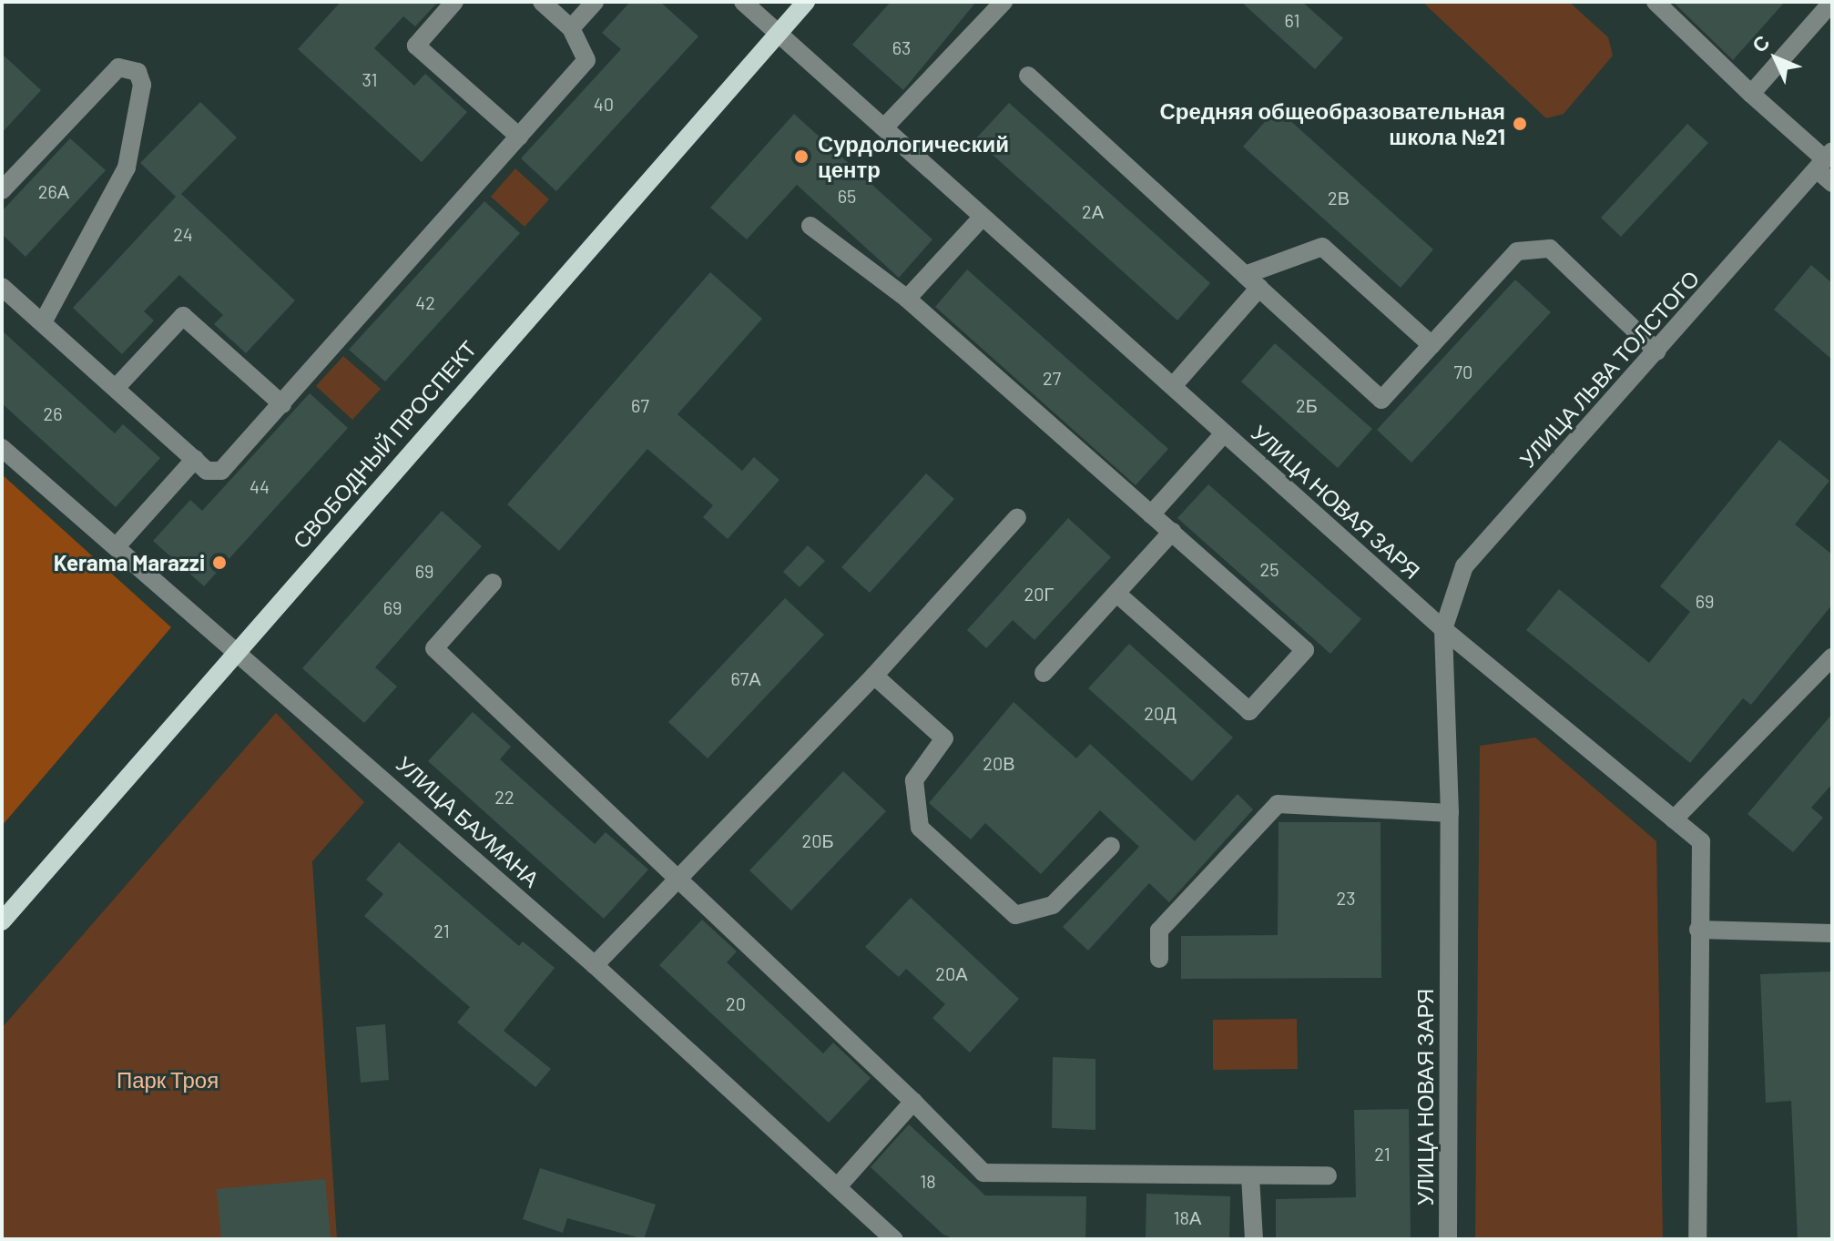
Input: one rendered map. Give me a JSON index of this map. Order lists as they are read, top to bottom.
{
  "streets": {
    "main road": ["СВОБОДНЫЙ ПРОСПЕКТ"],
    "street": ["УЛИЦА ЛЬВА ТОЛСТОГО", "УЛИЦА НОВАЯ ЗАРЯ", "УЛИЦА БАУМАНА"]
  },
  "crossings": [
    ["УЛИЦА ЛЬВА ТОЛСТОГО", "УЛИЦА НОВАЯ ЗАРЯ"],
    ["СВОБОДНЫЙ ПРОСПЕКТ", "УЛИЦА НОВАЯ ЗАРЯ"],
    ["СВОБОДНЫЙ ПРОСПЕКТ", "УЛИЦА БАУМАНА"]
  ],
  "parks": ["Парк Троя"],
  "places": ["Средняя общеобразовательная школа №21", "Сурдологический центр", "Kerama Marazzi"],
  "house_numbers": [
    "61",
    "63",
    "31",
    "40",
    "26А",
    "65",
    "2В",
    "2А",
    "24",
    "42",
    "70",
    "27",
    "67",
    "2Б",
    "26",
    "44",
    "25",
    "69",
    "20Г",
    "69",
    "69",
    "67А",
    "20Д",
    "20В",
    "22",
    "20Б",
    "23",
    "21",
    "20А",
    "20",
    "21",
    "18",
    "18А"
  ],
  "north": "top left"
}
